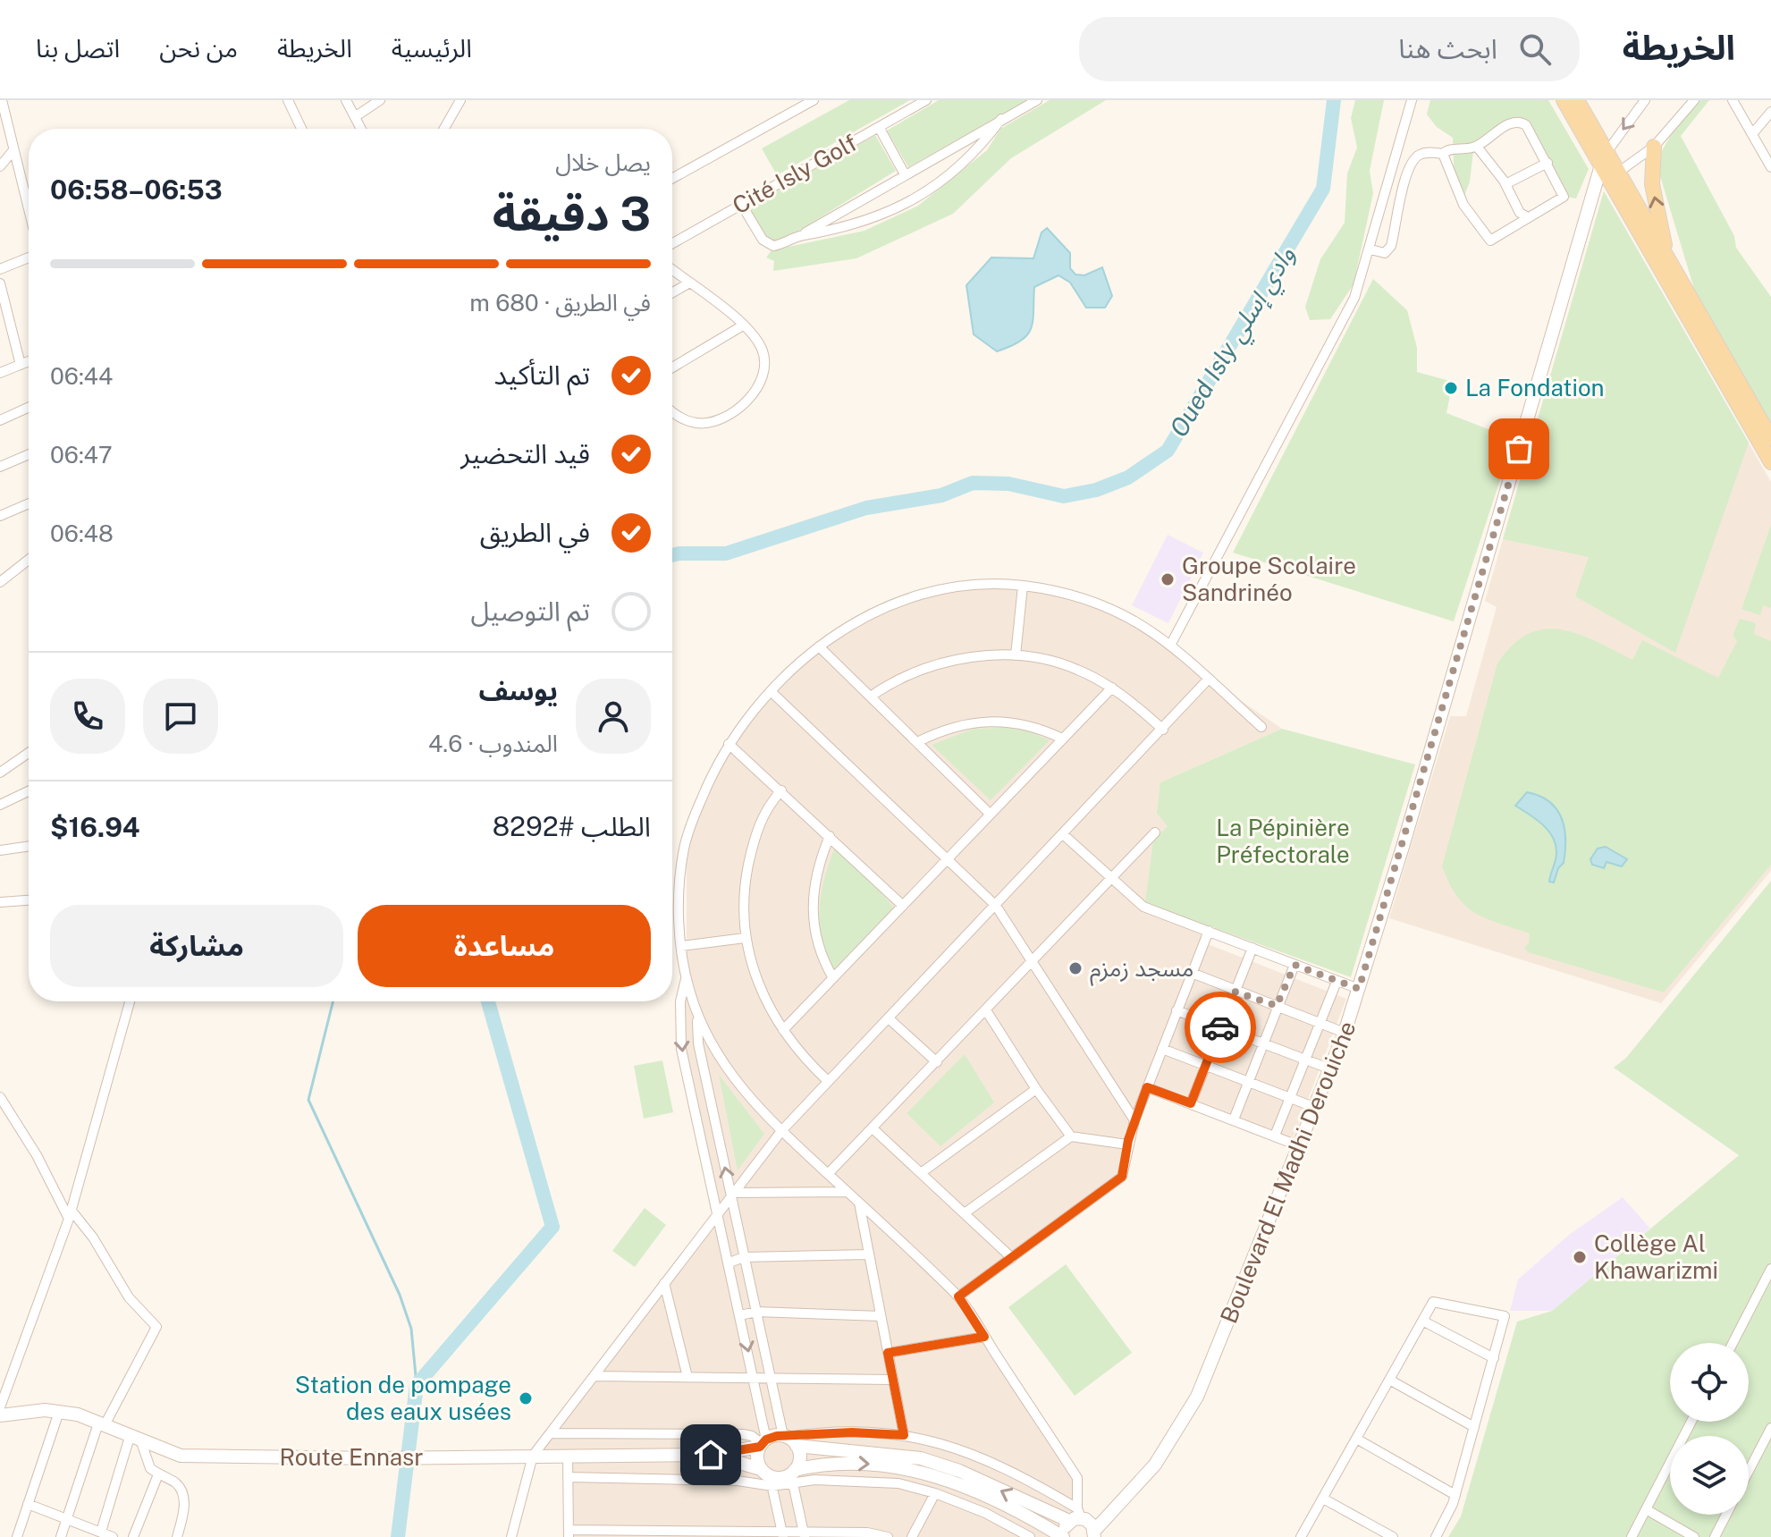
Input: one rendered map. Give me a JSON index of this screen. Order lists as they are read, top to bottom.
{
  "streets": {
    "main road": ["Boulevard El Madhi Derouiche", "Route Ennasr"],
    "street": ["Cité Isly Golf"]
  },
  "water": ["Oued Isly وادي إسلي"],
  "parks": ["La Pépinière Préfectorale"],
  "places": [
    "La Fondation",
    "Groupe Scolaire Sandrinéo",
    "مسجد زمزم",
    "Collège Al Khawarizmi",
    "Station de pompage des eaux usées"
  ],
  "page": {
    "header": "الخريطة",
    "search": "ابحث هنا",
    "nav": [
      "الرئيسية",
      "الخريطة",
      "من نحن",
      "اتصل بنا"
    ],
    "heading": ["3 دقيقة", "يصل خلال", "06:53–06:58"],
    "panel": [
      "يوسف",
      "المندوب · 4.6",
      "الطلب #8292",
      "$16.94"
    ],
    "bar": "في الطريق · 680 m",
    "list": [
      ["تم التأكيد", "06:44"],
      ["قيد التحضير", "06:47"],
      ["في الطريق", "06:48"],
      "تم التوصيل"
    ],
    "buttons": ["مساعدة", "مشاركة"]
  }
}
